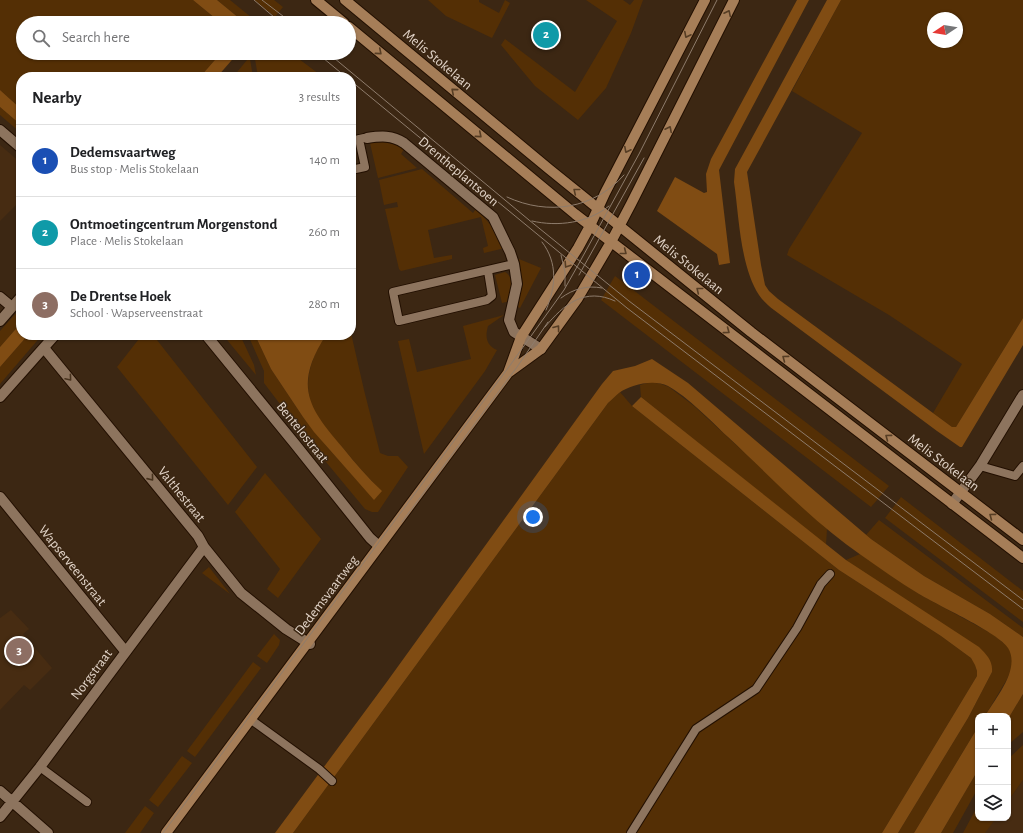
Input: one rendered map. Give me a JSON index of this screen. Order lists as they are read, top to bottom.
{
  "streets": {
    "street": [
      "Melis Stokelaan",
      "Drentheplantsoen",
      "Bentelostraat",
      "Valthestraat",
      "Wapserveenstraat",
      "Dedemsvaartweg",
      "Norgstraat"
    ]
  },
  "crossings": [
    ["Melis Stokelaan", "Dedemsvaartweg"],
    ["Drentheplantsoen", "Dedemsvaartweg"],
    ["Bentelostraat", "Dedemsvaartweg"],
    ["Valthestraat", "Dedemsvaartweg"],
    ["Valthestraat", "Norgstraat"],
    ["Wapserveenstraat", "Norgstraat"]
  ],
  "one_way": ["Valthestraat"],
  "north": "left",
  "page": {
    "search": "Search here",
    "pins": ["2", "1", "3"],
    "heading": ["Nearby", "3 results"],
    "list": [
      {
        "mark": "1",
        "name": "Dedemsvaartweg",
        "note": "Bus stop · Melis Stokelaan",
        "value": "140 m"
      },
      {
        "mark": "2",
        "name": "Ontmoetingcentrum Morgenstond",
        "note": "Place · Melis Stokelaan",
        "value": "260 m"
      },
      {
        "mark": "3",
        "name": "De Drentse Hoek",
        "note": "School · Wapserveenstraat",
        "value": "280 m"
      }
    ],
    "map_buttons": ["+", "−"]
  }
}
